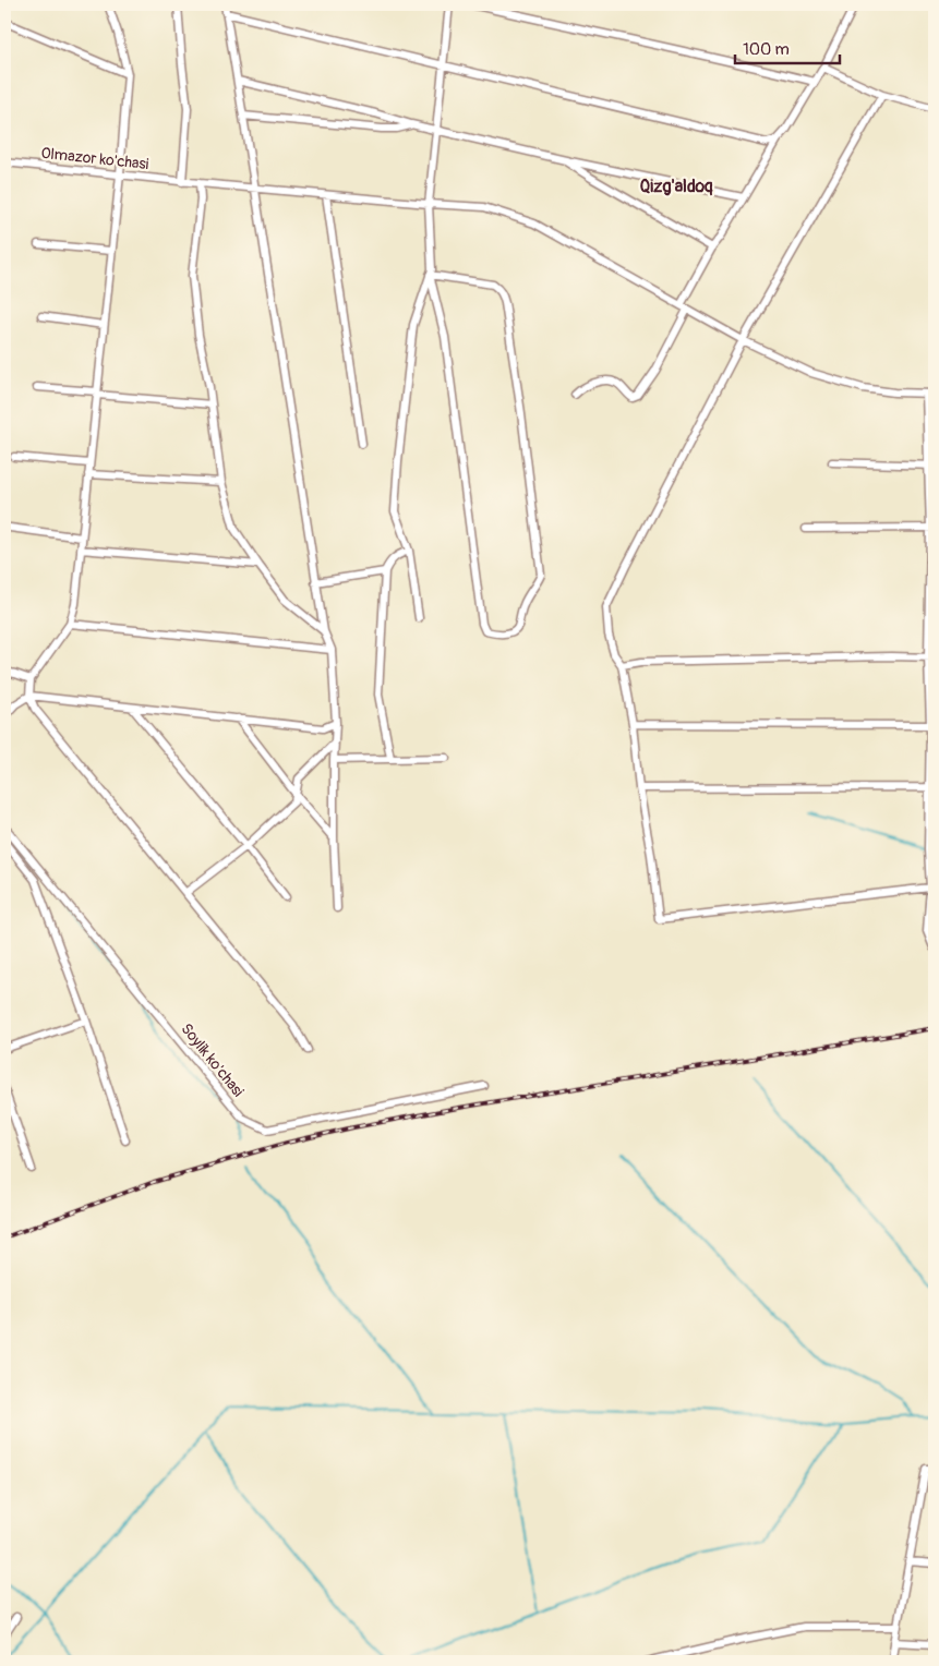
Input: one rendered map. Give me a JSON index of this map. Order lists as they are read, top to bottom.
{
  "streets": {
    "street": ["Olmazor ko'chasi", "Soylik ko'chasi"]
  },
  "districts": ["Qizg'aldoq"],
  "scale_bar": "100 m"
}
